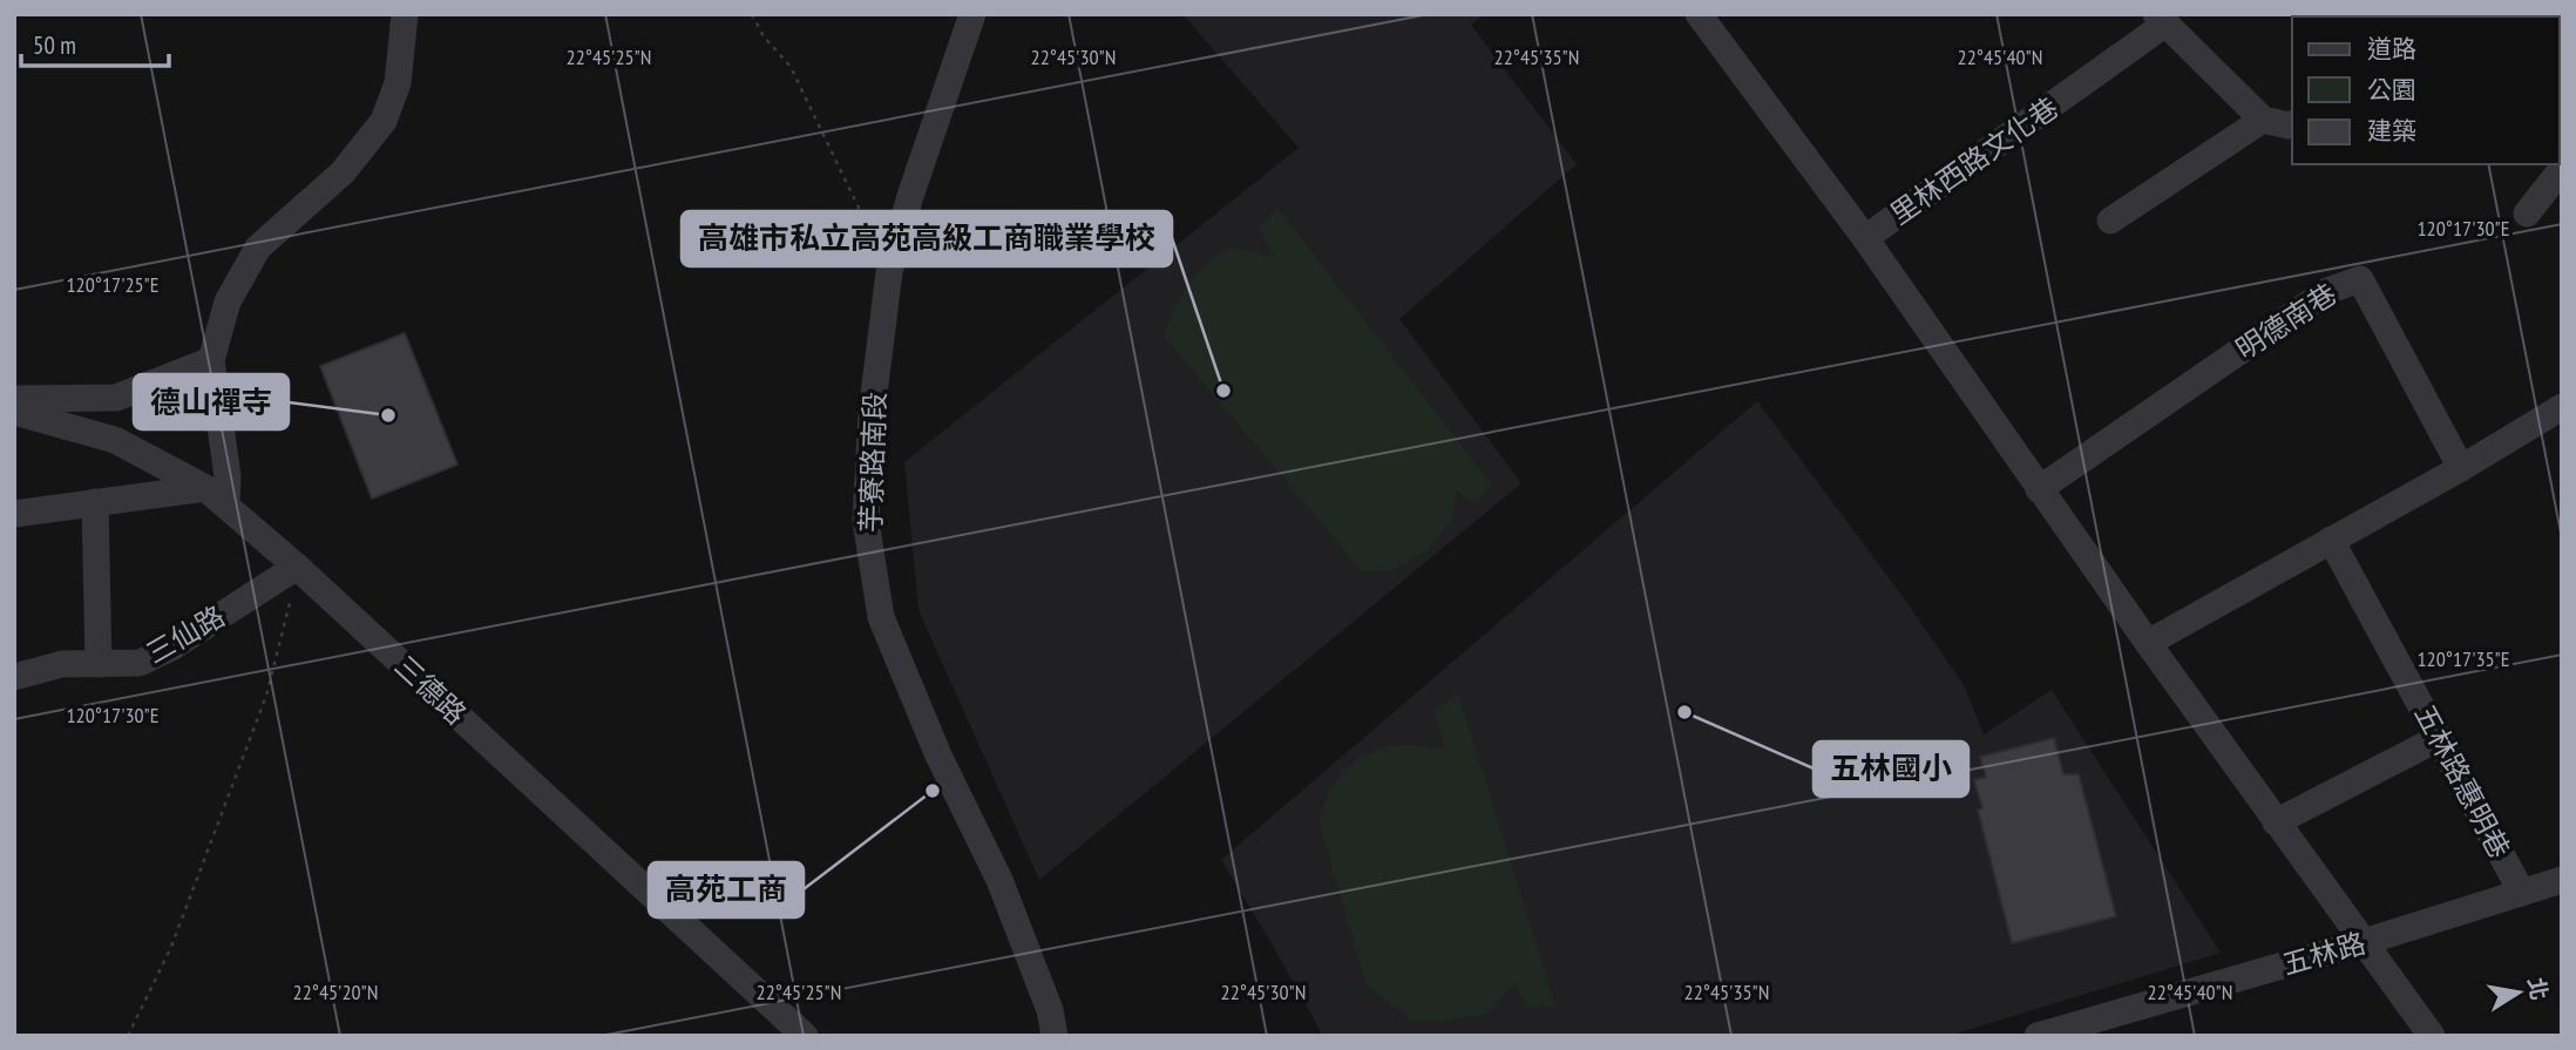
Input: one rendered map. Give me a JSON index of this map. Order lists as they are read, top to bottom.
{
  "streets": {
    "street": [
      "里林西路文化巷",
      "明德南巷",
      "芋寮路南段",
      "三仙路",
      "三德路",
      "五林路惠明巷",
      "五林路"
    ]
  },
  "crossings": [
    ["三仙路", "三德路"],
    ["五林路惠明巷", "五林路"]
  ],
  "places": [
    "高雄市私立高苑高級工商職業學校",
    "德山禪寺",
    "五林國小",
    "高苑工商"
  ],
  "legend": ["道路", "公園", "建築"],
  "scale_bar": "50 m",
  "north": "right",
  "coordinates": [
    "22°45'25\"N",
    "22°45'30\"N",
    "22°45'35\"N",
    "22°45'40\"N",
    "120°17'30\"E",
    "120°17'25\"E",
    "120°17'35\"E",
    "22°45'20\"N"
  ]
}
